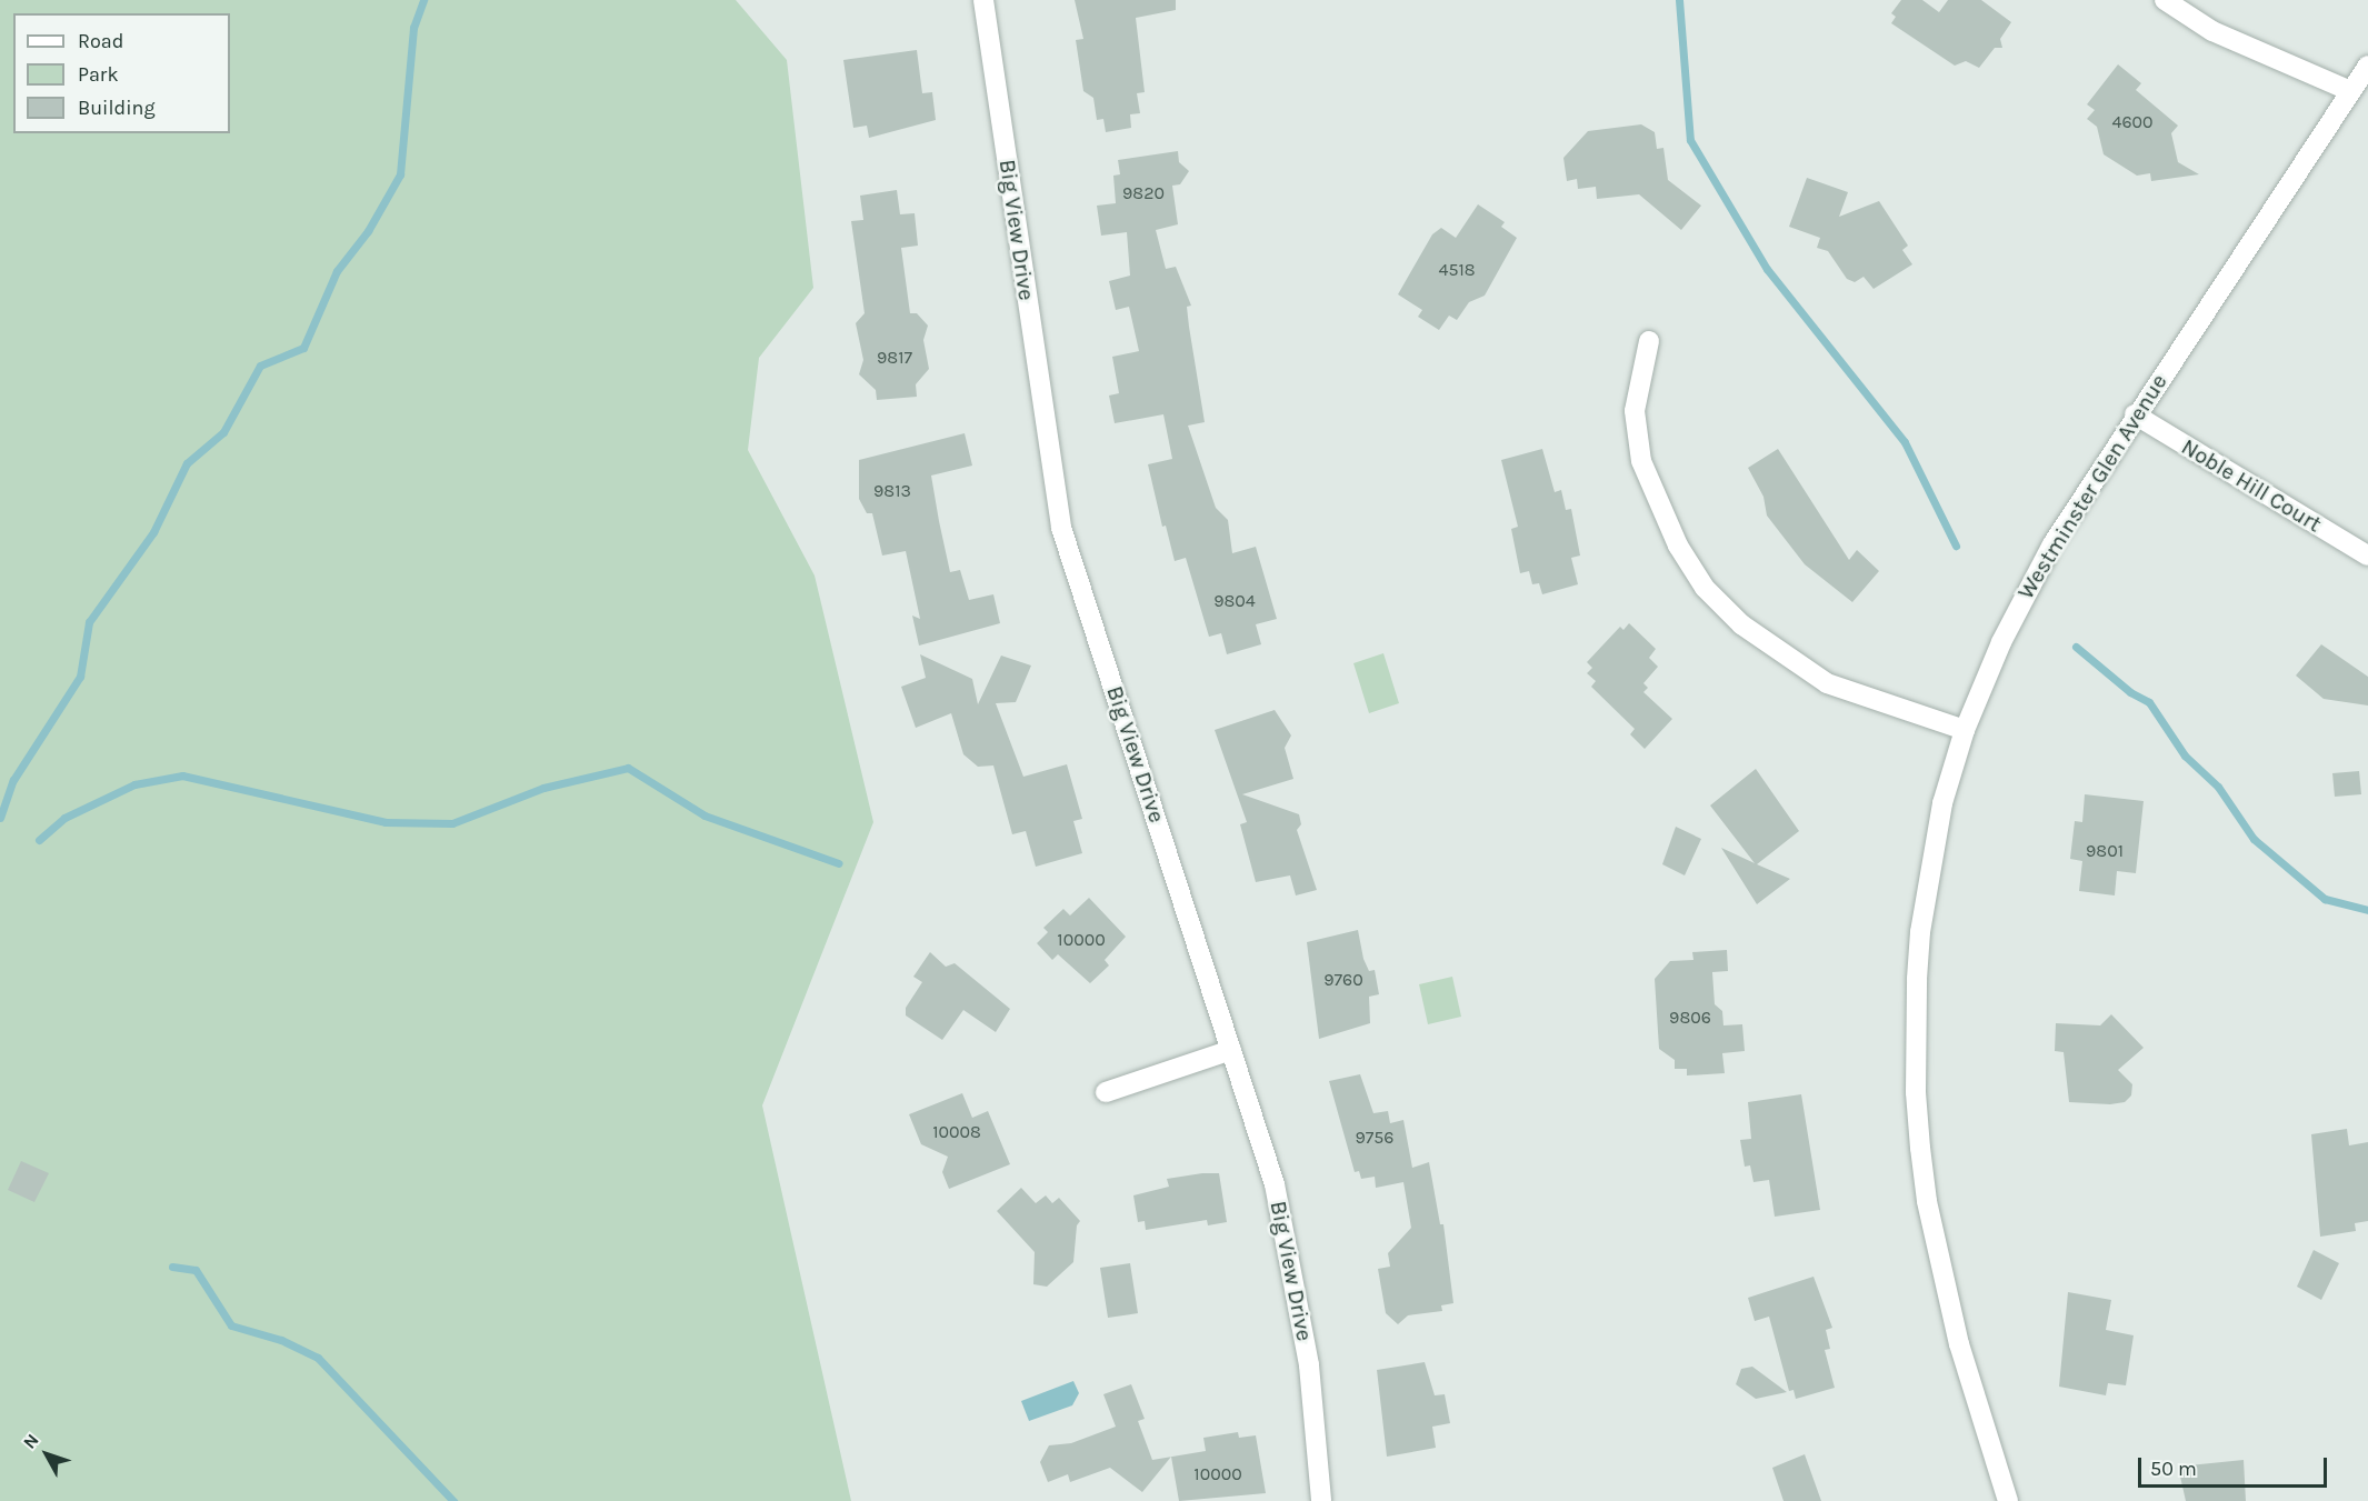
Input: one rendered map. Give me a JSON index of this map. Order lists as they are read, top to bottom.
{
  "streets": {
    "street": ["Big View Drive", "Noble Hill Court", "Westminster Glen Avenue"]
  },
  "crossings": [
    ["Noble Hill Court", "Westminster Glen Avenue"]
  ],
  "house_numbers": [
    "4600",
    "9820",
    "4518",
    "9817",
    "9813",
    "9804",
    "9801",
    "10000",
    "9760",
    "9806",
    "10008",
    "9756",
    "10000"
  ],
  "legend": ["Road", "Park", "Building"],
  "scale_bar": "50 m",
  "north": "top left"
}
